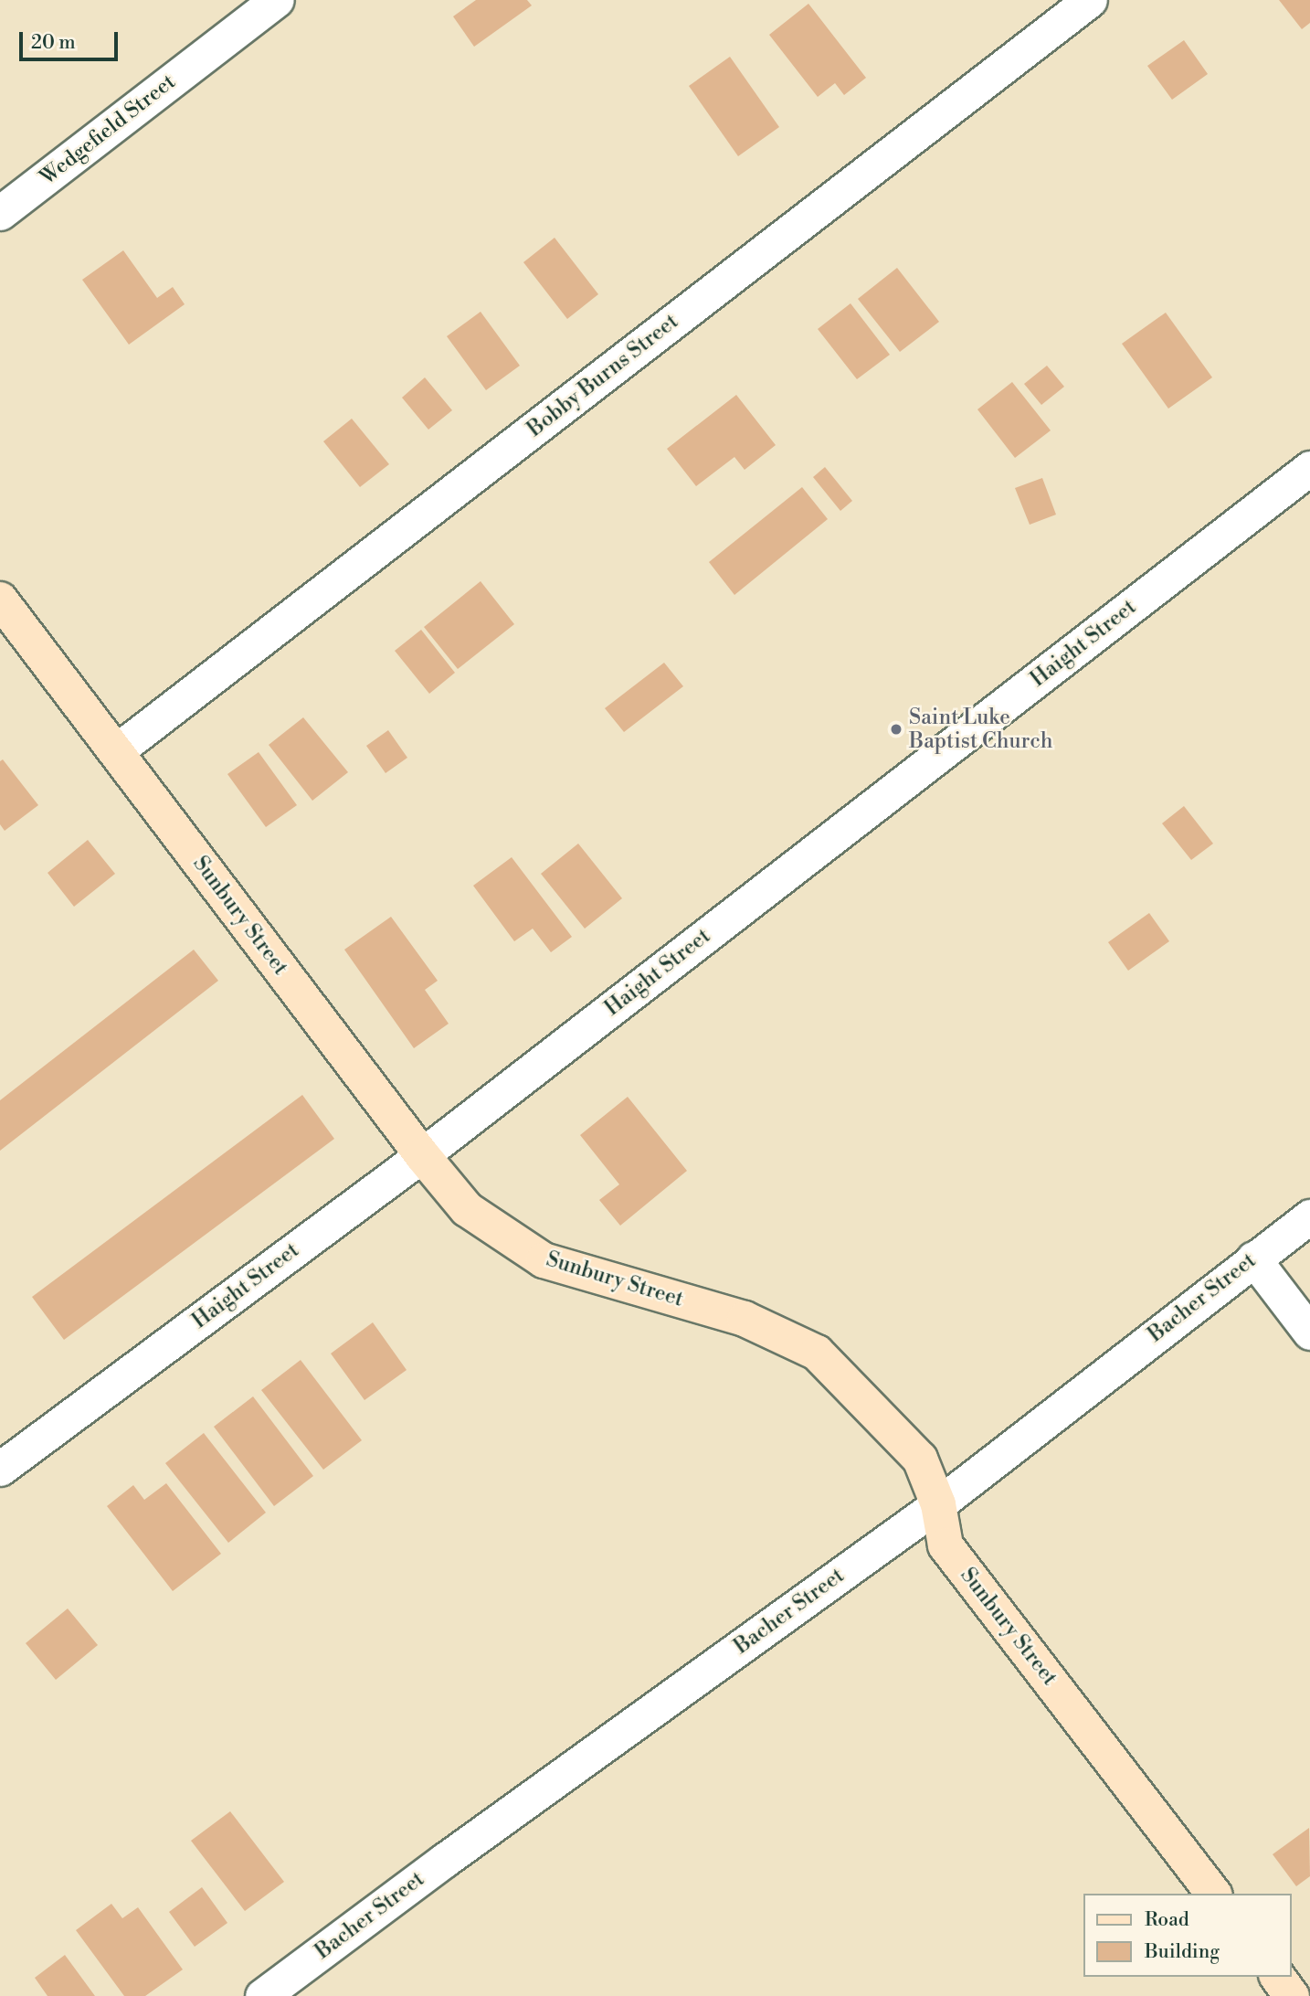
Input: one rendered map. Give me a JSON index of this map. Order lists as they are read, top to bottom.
{
  "streets": {
    "street": [
      "Wedgefield Street",
      "Bobby Burns Street",
      "Haight Street",
      "Sunbury Street",
      "Bacher Street"
    ]
  },
  "crossings": [
    ["Bobby Burns Street", "Sunbury Street"],
    ["Haight Street", "Sunbury Street"],
    ["Sunbury Street", "Bacher Street"]
  ],
  "places": ["Saint Luke Baptist Church"],
  "legend": ["Road", "Building"],
  "scale_bar": "20 m"
}
